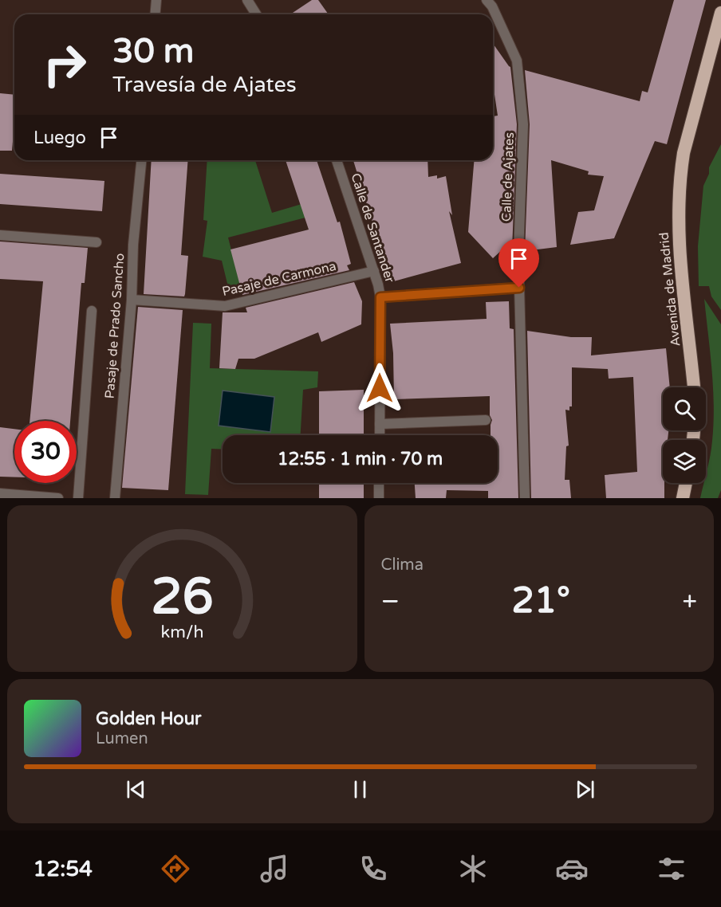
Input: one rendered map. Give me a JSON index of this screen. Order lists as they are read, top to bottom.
{
  "streets": {
    "highway": ["Avenida de Madrid"],
    "street": [
      "Calle de Ajates",
      "Calle de Santander",
      "Pasaje de Carmona",
      "Pasaje de Prado Sancho"
    ]
  },
  "crossings": [
    ["Calle de Santander", "Pasaje de Carmona"],
    ["Pasaje de Carmona", "Pasaje de Prado Sancho"]
  ],
  "page": {
    "turn": ["30 m", "Travesía de Ajates"],
    "then": "Luego",
    "limit": "30",
    "trip": "12:55 · 1 min · 70 m",
    "tile": "Clima",
    "heat": ["−", "21°", "+"],
    "song": ["Golden Hour", "Lumen"],
    "tabs": "12:54",
    "gauge": ["26", "km/h"]
  }
}
